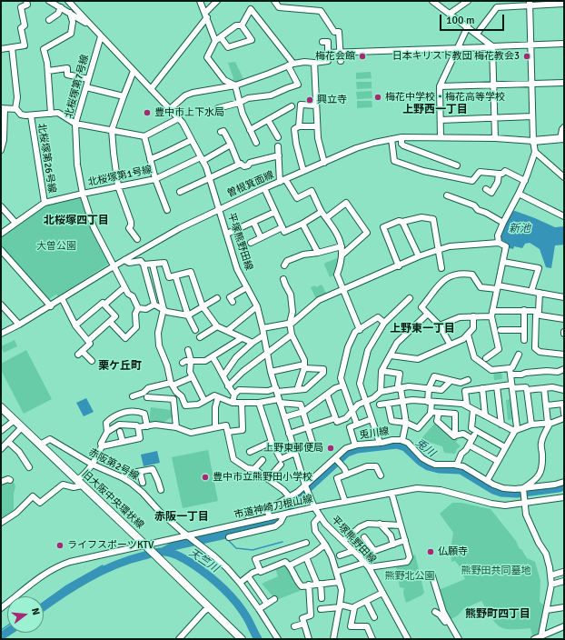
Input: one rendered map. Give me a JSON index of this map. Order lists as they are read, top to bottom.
{
  "streets": {
    "main road": ["旧大阪中央環状線"],
    "street": [
      "北桜塚第7号線",
      "北桜塚第26号線",
      "北桜塚第1号線",
      "曽根箕面線",
      "平塚熊野田線",
      "兎川線",
      "赤阪第2号線",
      "市道神崎刀根山線"
    ]
  },
  "crossings": [
    ["北桜塚第7号線", "北桜塚第1号線"],
    ["北桜塚第7号線", "曽根箕面線"],
    ["北桜塚第7号線", "平塚熊野田線"],
    ["北桜塚第26号線", "北桜塚第1号線"],
    ["北桜塚第1号線", "平塚熊野田線"],
    ["曽根箕面線", "平塚熊野田線"],
    ["平塚熊野田線", "兎川線"],
    ["平塚熊野田線", "市道神崎刀根山線"],
    ["赤阪第2号線", "旧大阪中央環状線"],
    ["赤阪第2号線", "市道神崎刀根山線"],
    ["旧大阪中央環状線", "市道神崎刀根山線"]
  ],
  "districts": [
    "上野西一丁目",
    "北桜塚四丁目",
    "上野東一丁目",
    "栗ケ丘町",
    "赤阪一丁目",
    "熊野町四丁目"
  ],
  "water": ["新池", "兎川", "天竺川"],
  "parks": ["大曽公園", "熊野田共同墓地", "熊野北公園"],
  "places": [
    "梅花会館",
    "日本キリスト教団 梅花教会3",
    "梅花中学校・梅花高等学校",
    "興立寺",
    "豊中市上下水局",
    "上野東郵便局",
    "豊中市立熊野田小学校",
    "ライフスポーツKTV",
    "仏願寺"
  ],
  "scale_bar": "100 m",
  "north": "right"
}
